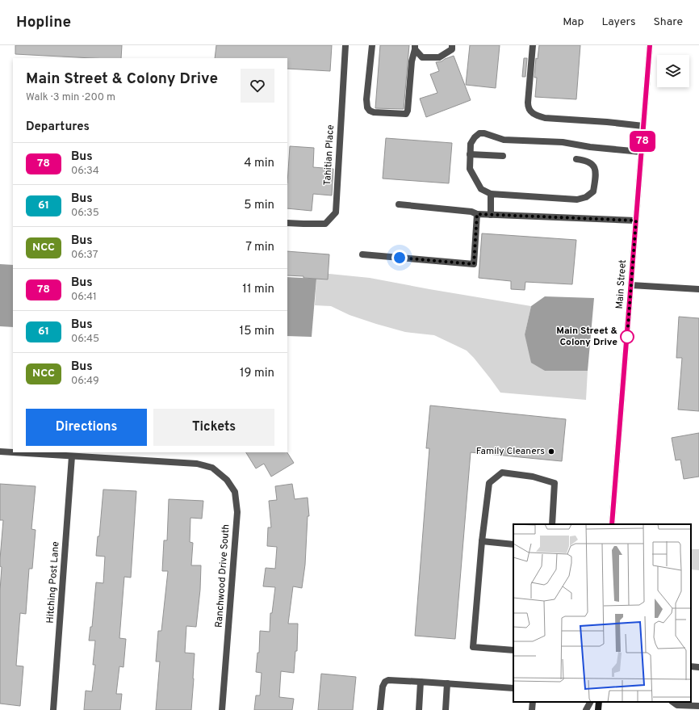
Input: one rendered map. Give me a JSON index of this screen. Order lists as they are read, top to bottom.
{
  "streets": {
    "main road": ["Main Street"],
    "street": ["Tahitian Place", "Ranchwood Drive South", "Hitching Post Lane"]
  },
  "crossings": [
    ["Ranchwood Drive South", "Hitching Post Lane"]
  ],
  "places": ["Main Street & Colony Drive", "Family Cleaners"],
  "lines": ["bus line 78"],
  "page": {
    "header": "Hopline",
    "nav": ["Map", "Layers", "Share"],
    "on_map": "78",
    "heading": [
      ["Main Street & Colony Drive", "Walk · 3 min · 200 m"],
      "Departures"
    ],
    "list": [
      {
        "mark": "78",
        "name": "Bus",
        "note": "06:34",
        "value": "4 min"
      },
      {
        "mark": "61",
        "name": "Bus",
        "note": "06:35",
        "value": "5 min"
      },
      {
        "mark": "NCC",
        "name": "Bus",
        "note": "06:37",
        "value": "7 min"
      },
      {
        "mark": "78",
        "name": "Bus",
        "note": "06:41",
        "value": "11 min"
      },
      {
        "mark": "61",
        "name": "Bus",
        "note": "06:45",
        "value": "15 min"
      },
      {
        "mark": "NCC",
        "name": "Bus",
        "note": "06:49",
        "value": "19 min"
      }
    ],
    "buttons": ["Directions", "Tickets"]
  }
}
